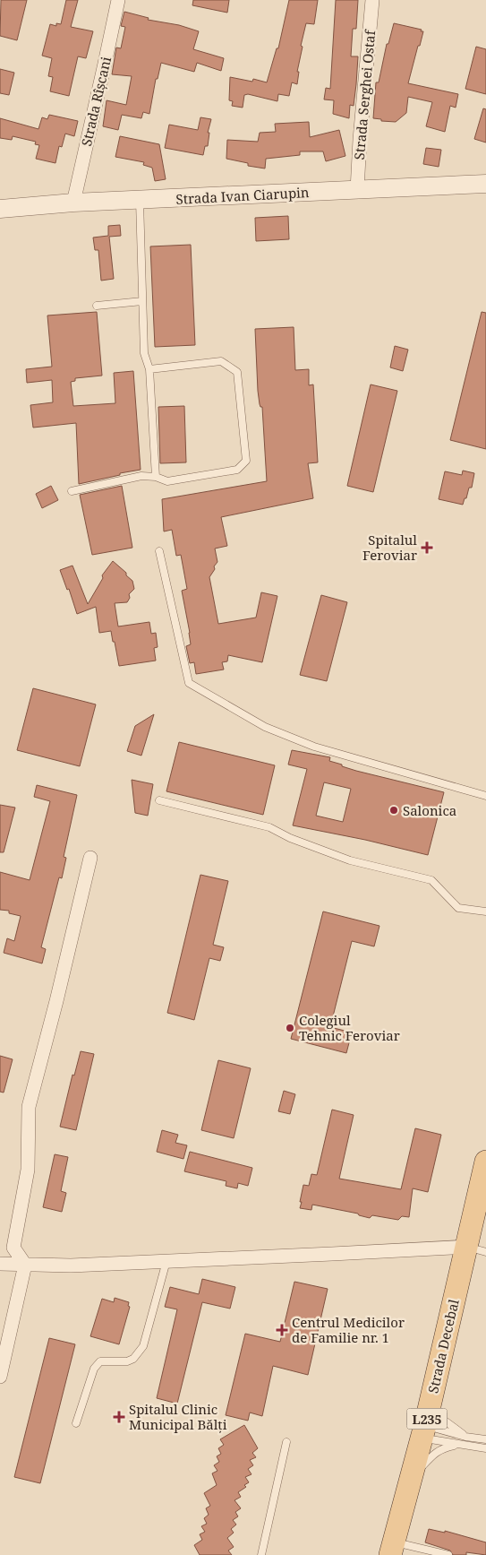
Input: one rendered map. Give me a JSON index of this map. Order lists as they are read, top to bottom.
{
  "streets": {
    "main road": ["Strada Decebal", "L235"],
    "street": ["Strada Serghei Ostaf", "Strada Rîșcani", "Strada Ivan Ciarupin"]
  },
  "crossings": [
    ["Strada Serghei Ostaf", "Strada Ivan Ciarupin"],
    ["Strada Rîșcani", "Strada Ivan Ciarupin"]
  ],
  "places": {
    "health": ["Spitalul Feroviar", "Centrul Medicilor de Familie nr. 1", "Spitalul Clinic Municipal Bălți"],
    "other": ["Salonica", "Colegiul Tehnic Feroviar"]
  }
}
